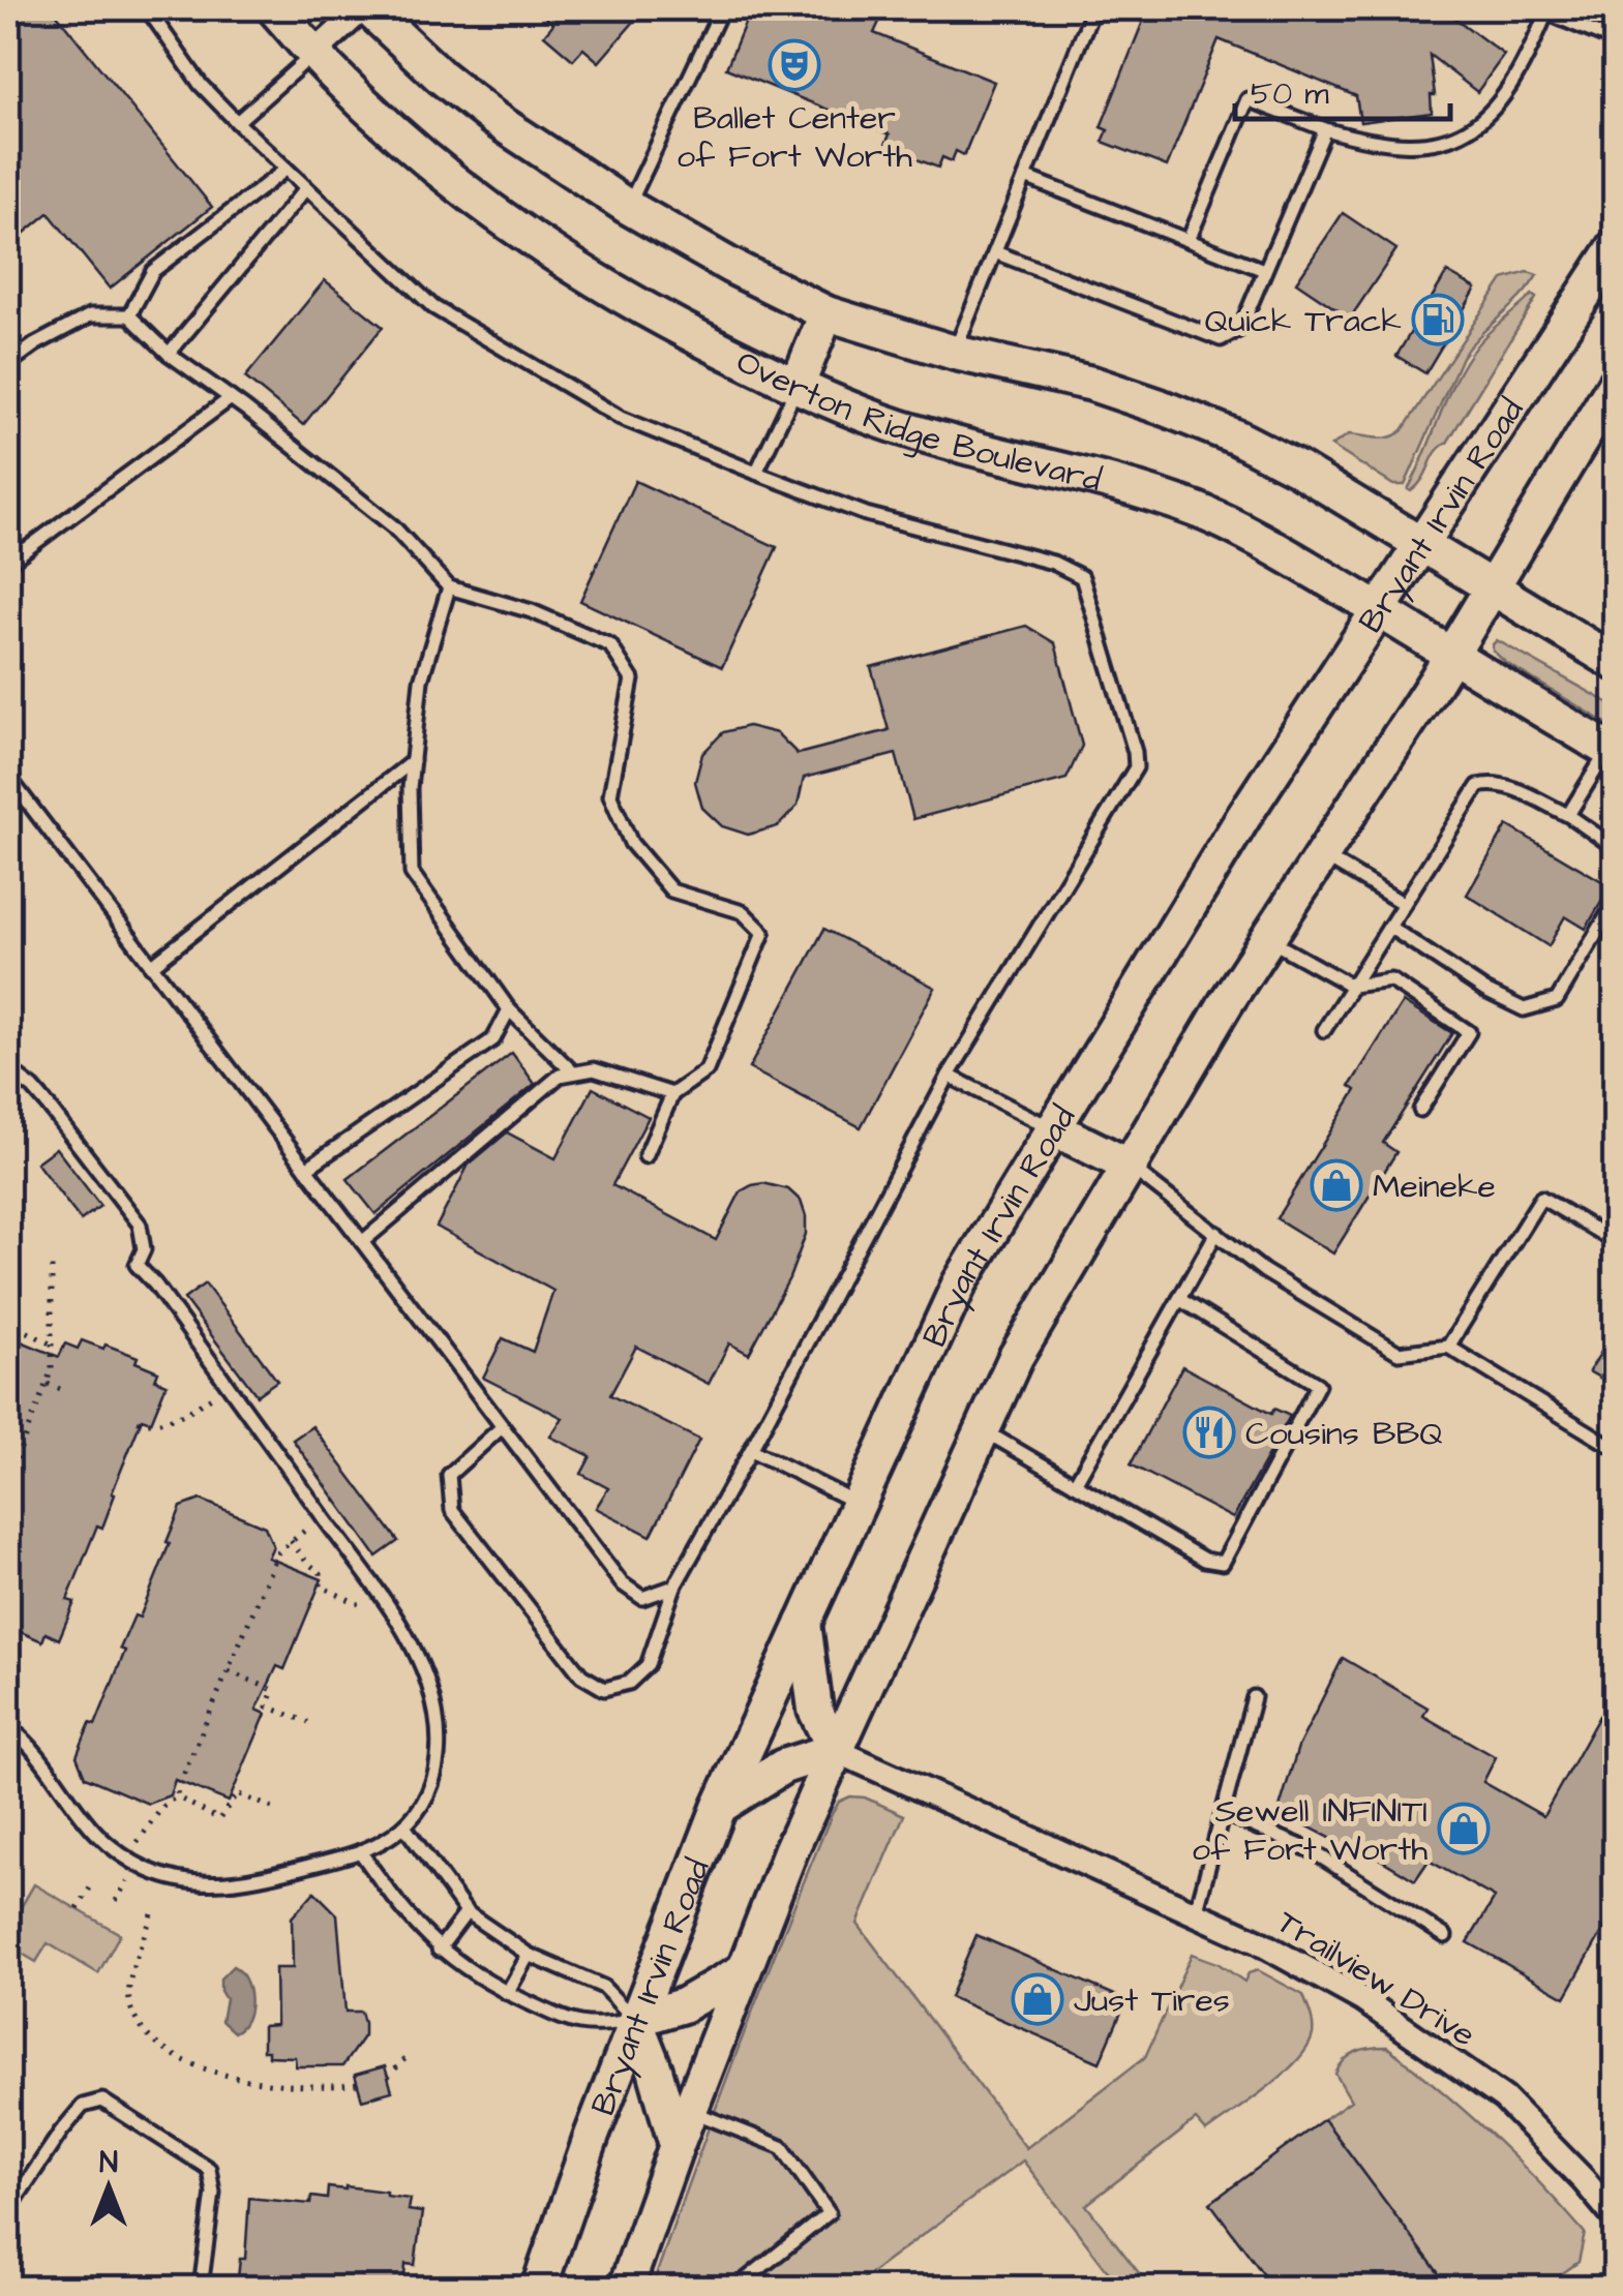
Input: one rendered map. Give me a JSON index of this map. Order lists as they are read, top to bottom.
{
  "streets": {
    "main road": ["Overton Ridge Boulevard", "Bryant Irvin Road"],
    "street": ["Trailview Drive"]
  },
  "crossings": [
    ["Overton Ridge Boulevard", "Bryant Irvin Road"]
  ],
  "places": {
    "theatre": ["Ballet Center of Fort Worth"],
    "fuel station": ["Quick Track"],
    "shop": ["Meineke", "Sewell INFINITI of Fort Worth", "Just Tires"],
    "restaurant": ["Cousins BBQ"]
  },
  "scale_bar": "50 m",
  "north": "top"
}
